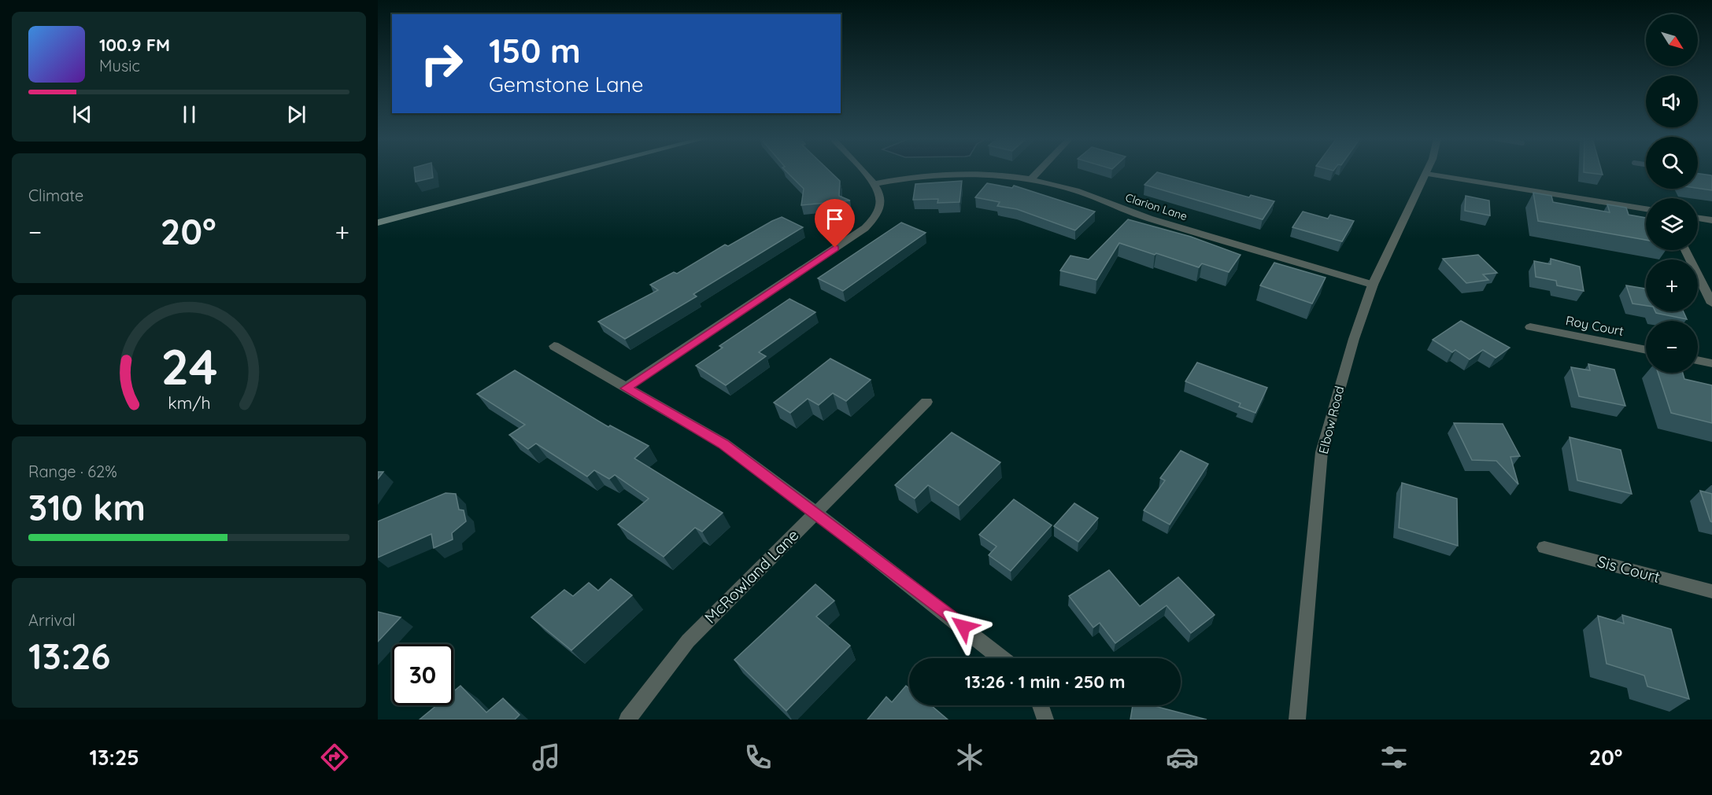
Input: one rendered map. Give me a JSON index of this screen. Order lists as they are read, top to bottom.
{
  "streets": {
    "street": [
      "Clarion Lane",
      "Roy Court",
      "Elbow Road",
      "Sis Court",
      "McRowland Lane"
    ]
  },
  "crossings": [
    ["Clarion Lane", "Elbow Road"]
  ],
  "north": "bottom right",
  "page": {
    "map_buttons": ["+", "−"],
    "turn": ["150 m", "Gemstone Lane"],
    "song": ["100.9 FM", "Music"],
    "tile": [
      "Climate",
      ["Range · 62%", "310 km"],
      ["Arrival", "13:26"]
    ],
    "heat": ["−", "20°", "+"],
    "limit": "30",
    "trip": "13:26 · 1 min · 250 m",
    "tabs": ["13:25", "20°"],
    "gauge": ["24", "km/h"]
  }
}
